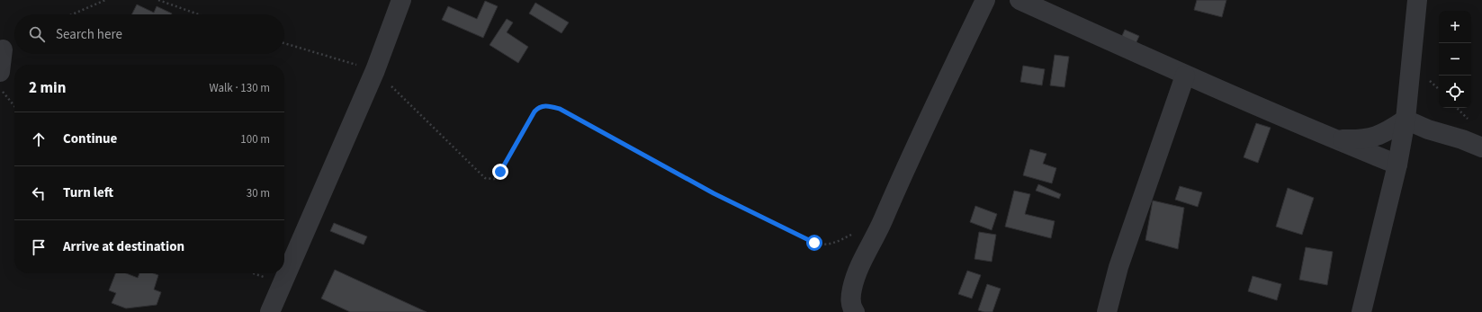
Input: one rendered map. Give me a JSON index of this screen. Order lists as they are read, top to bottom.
{
  "page": {
    "map_buttons": ["+", "−"],
    "search": "Search here",
    "heading": ["2 min", "Walk · 130 m"],
    "list": [
      ["Continue", "100 m"],
      ["Turn left", "30 m"],
      "Arrive at destination"
    ]
  }
}
